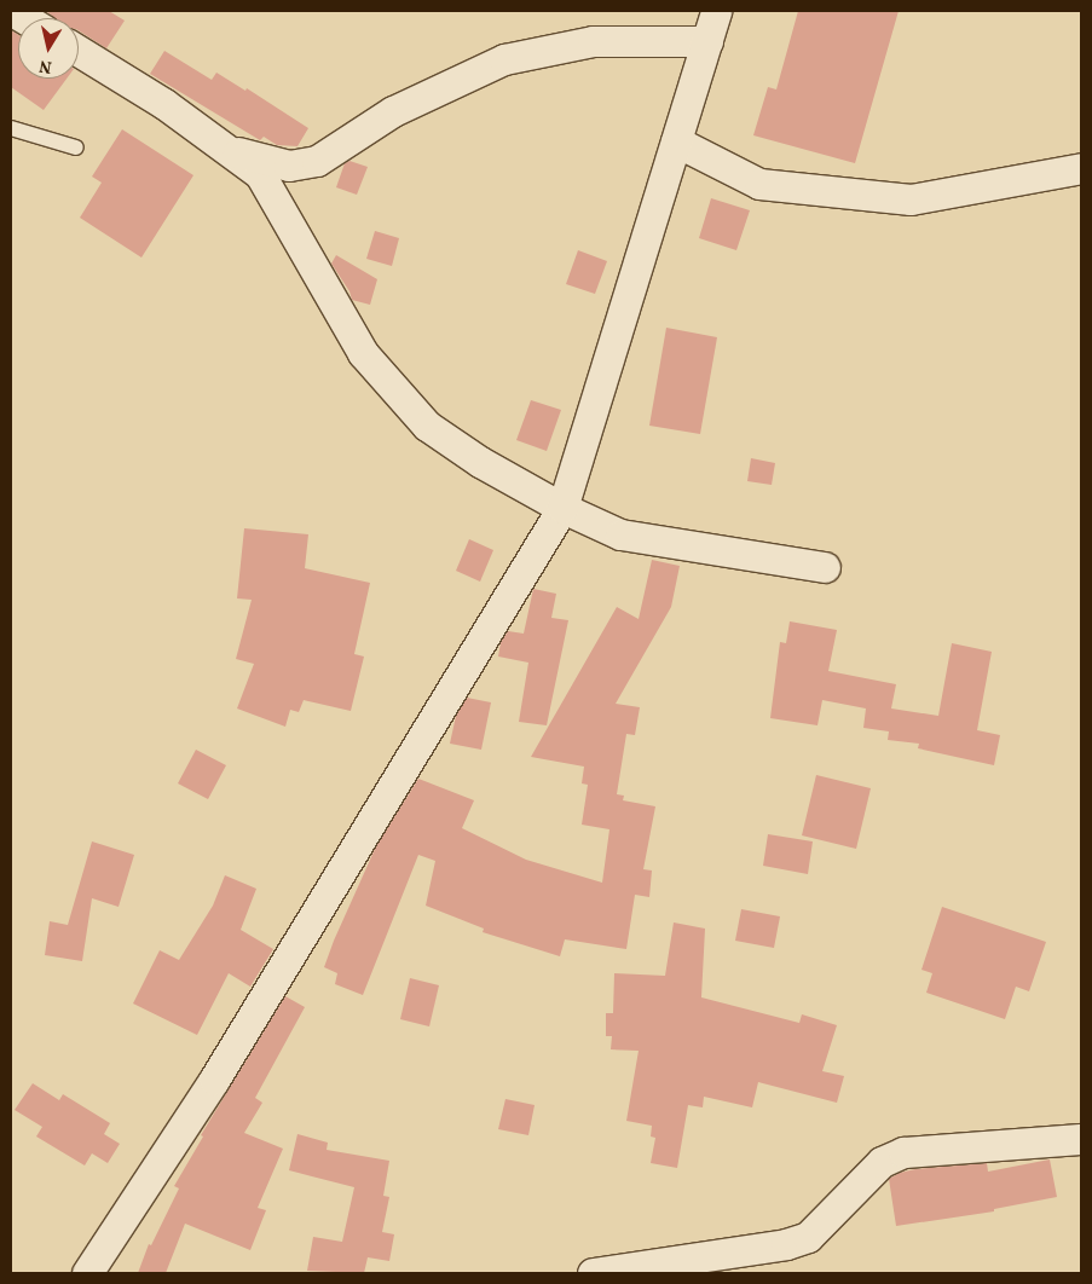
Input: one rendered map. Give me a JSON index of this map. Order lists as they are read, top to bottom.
{
  "north": "bottom"
}
